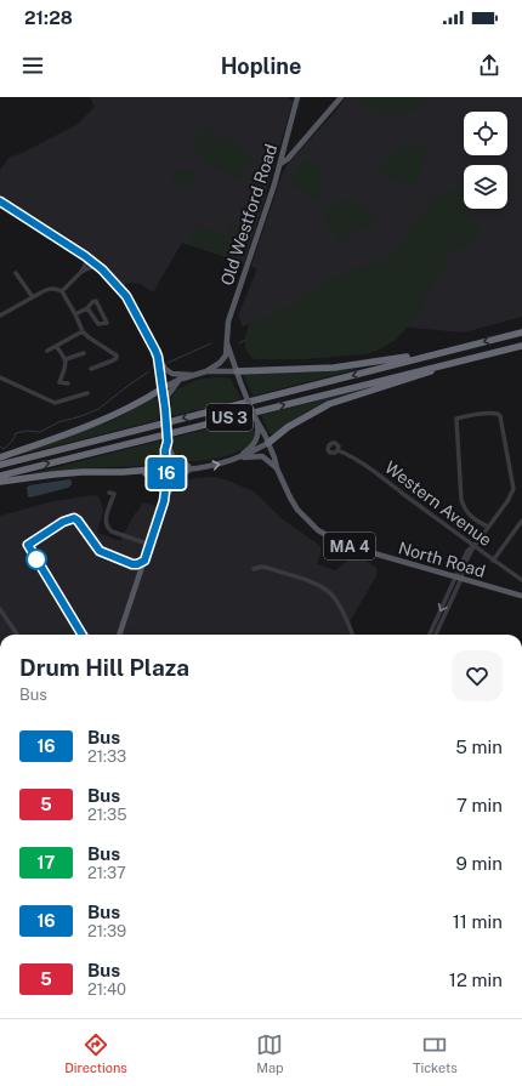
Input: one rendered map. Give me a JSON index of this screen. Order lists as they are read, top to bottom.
{
  "streets": {
    "highway": ["US 3"],
    "main road": ["Old Westford Road", "MA 4", "North Road"],
    "street": ["Western Avenue"]
  },
  "crossings": [
    ["Old Westford Road", "MA 4"],
    ["MA 4", "North Road"]
  ],
  "lines": ["bus line 16"],
  "page": {
    "status": "21:28",
    "header": "Hopline",
    "on_map": "16",
    "heading": ["Drum Hill Plaza", "Bus"],
    "list": [
      {
        "mark": "16",
        "name": "Bus",
        "note": "21:33",
        "value": "5 min"
      },
      {
        "mark": "5",
        "name": "Bus",
        "note": "21:35",
        "value": "7 min"
      },
      {
        "mark": "17",
        "name": "Bus",
        "note": "21:37",
        "value": "9 min"
      },
      {
        "mark": "16",
        "name": "Bus",
        "note": "21:39",
        "value": "11 min"
      },
      {
        "mark": "5",
        "name": "Bus",
        "note": "21:40",
        "value": "12 min"
      }
    ],
    "tabs": ["Directions", "Map", "Tickets"]
  }
}
